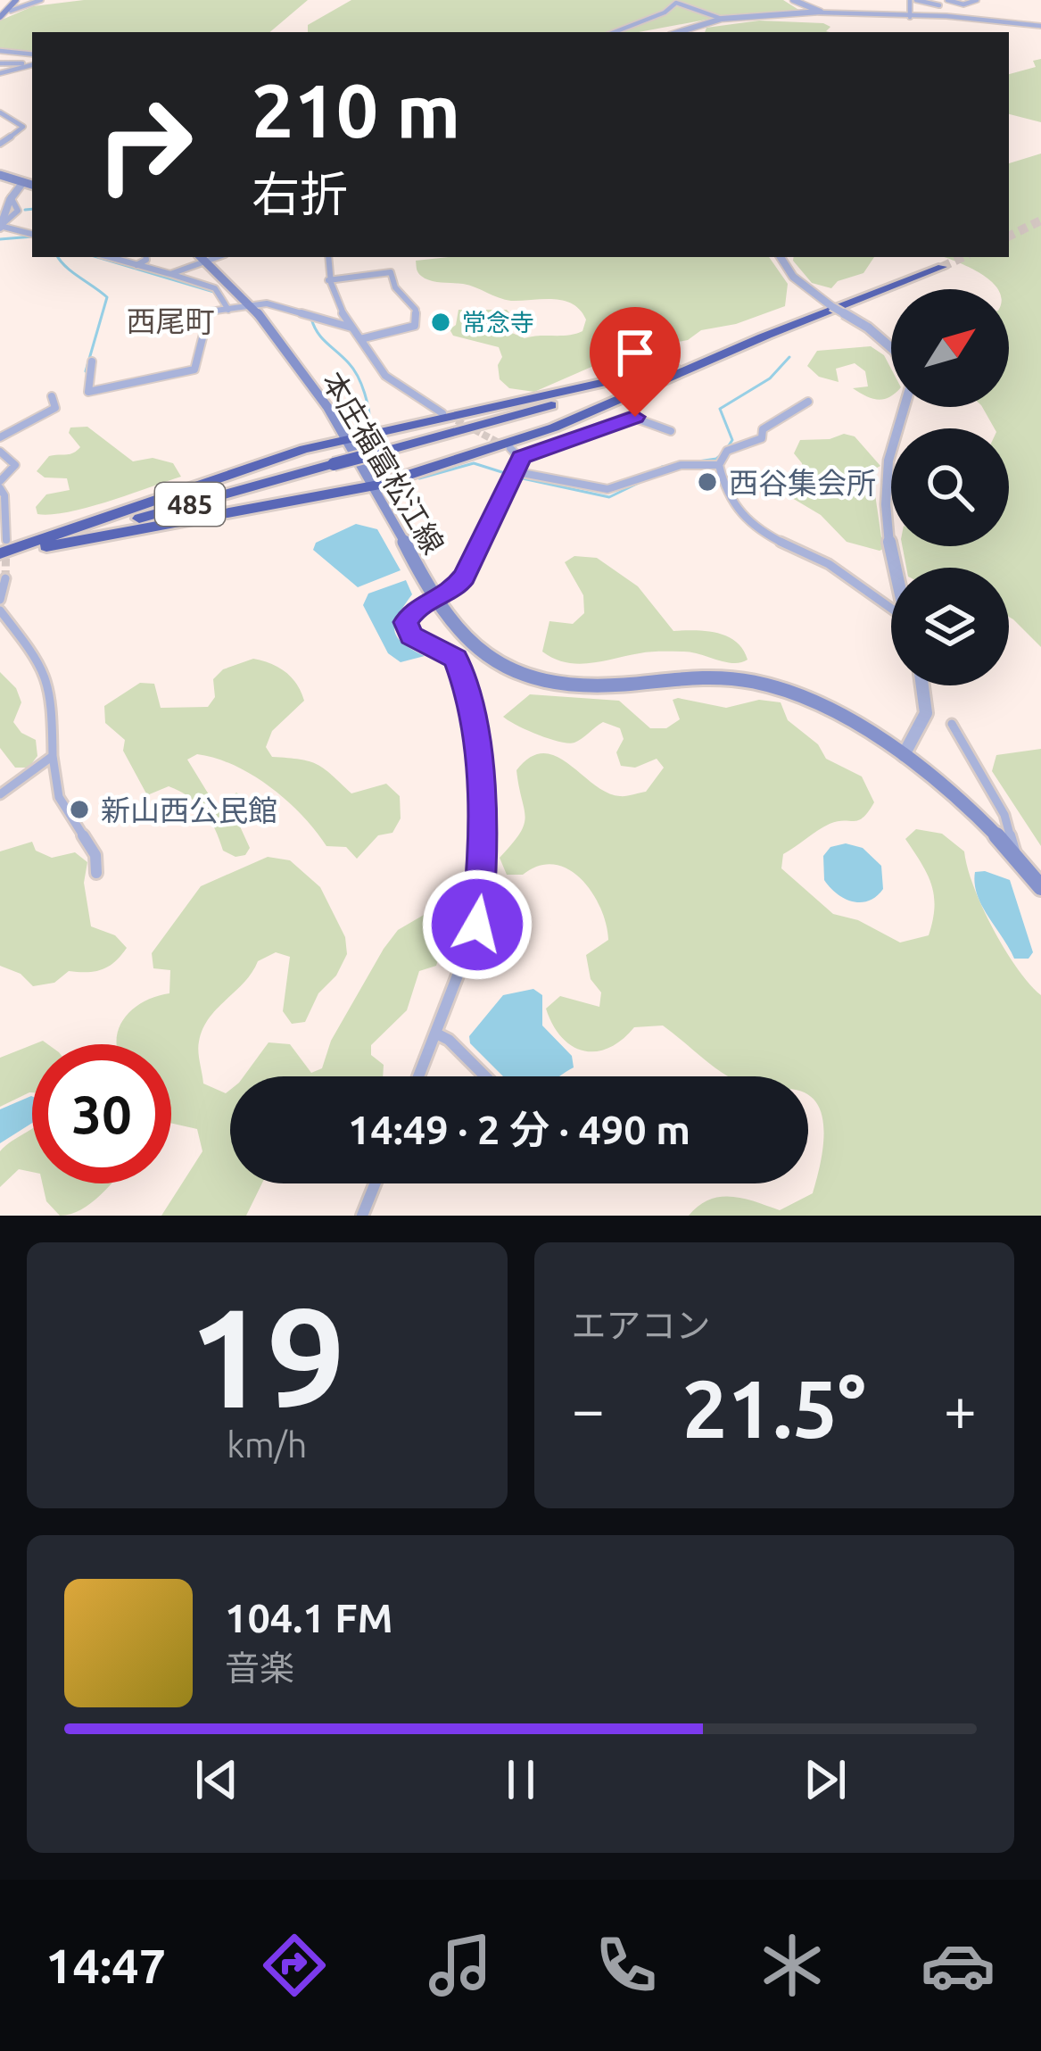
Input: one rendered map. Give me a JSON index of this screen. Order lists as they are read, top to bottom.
{
  "streets": {
    "highway": ["485"],
    "main road": ["本庄福富松江線"]
  },
  "districts": ["西尾町"],
  "places": ["常念寺", "西谷集会所", "新山西公民館"],
  "north": "top right",
  "page": {
    "turn": ["210 m", "右折"],
    "limit": "30",
    "trip": "14:49 · 2 分 · 490 m",
    "tile": [
      ["19", "km/h"],
      "エアコン"
    ],
    "heat": ["−", "21.5°", "+"],
    "song": ["104.1 FM", "音楽"],
    "tabs": "14:47"
  }
}
